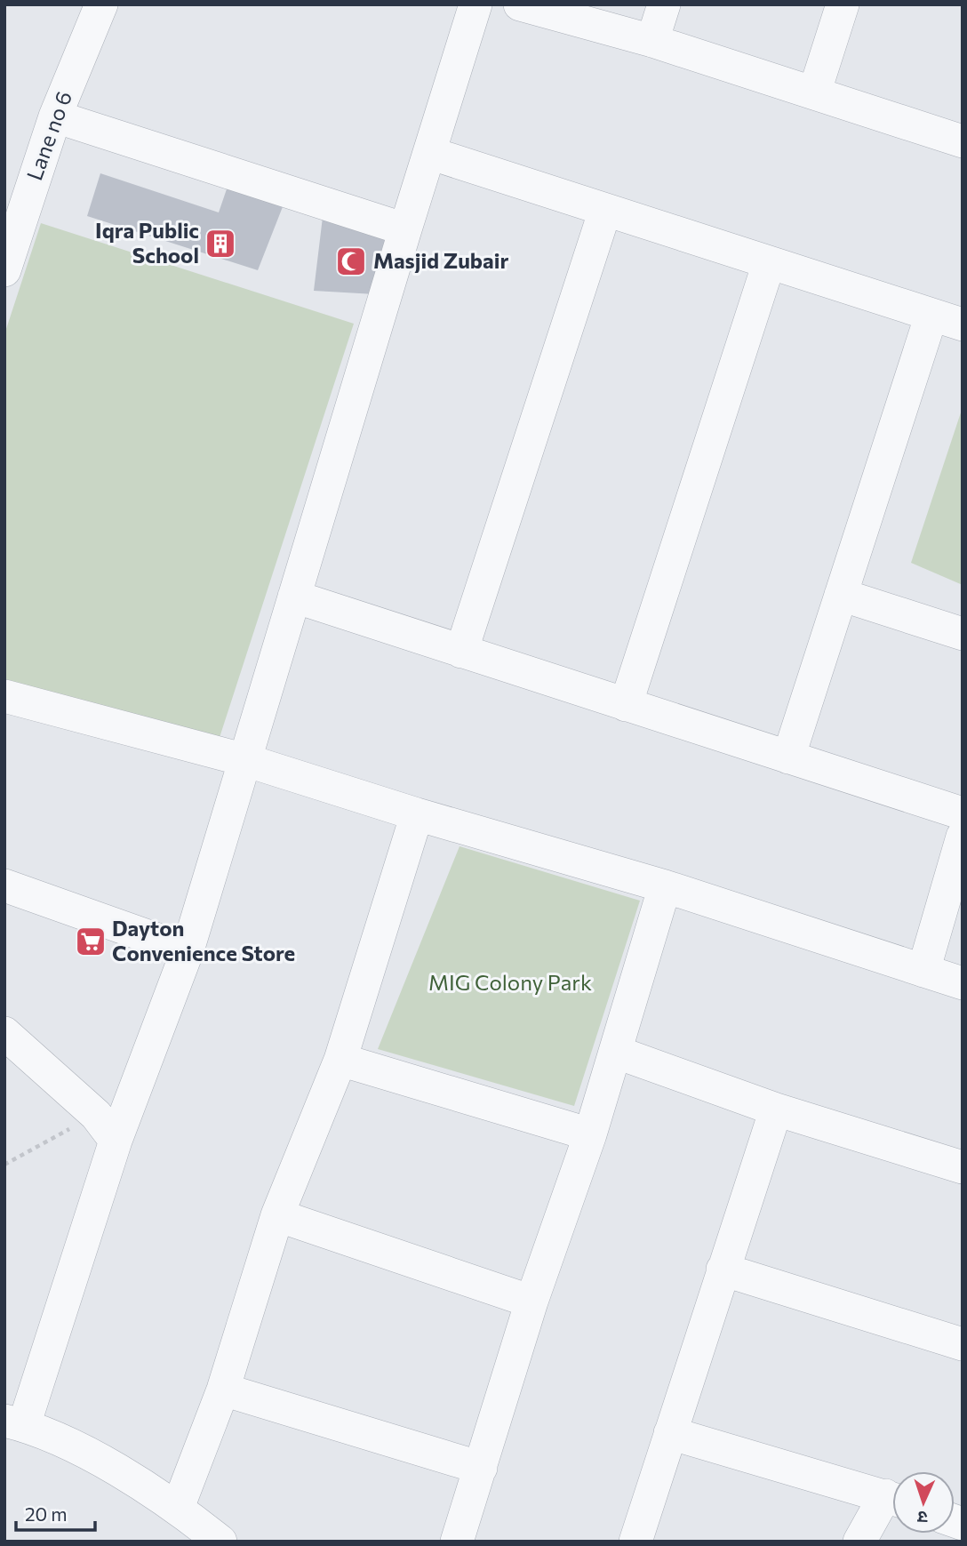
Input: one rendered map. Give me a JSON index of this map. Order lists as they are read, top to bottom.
{
  "streets": {
    "street": ["Lane no 6"]
  },
  "parks": ["MIG Colony Park"],
  "places": {
    "building": ["Iqra Public School"],
    "mosque": ["Masjid Zubair"],
    "supermarket": ["Dayton Convenience Store"]
  },
  "scale_bar": "20 m",
  "north": "bottom"
}
